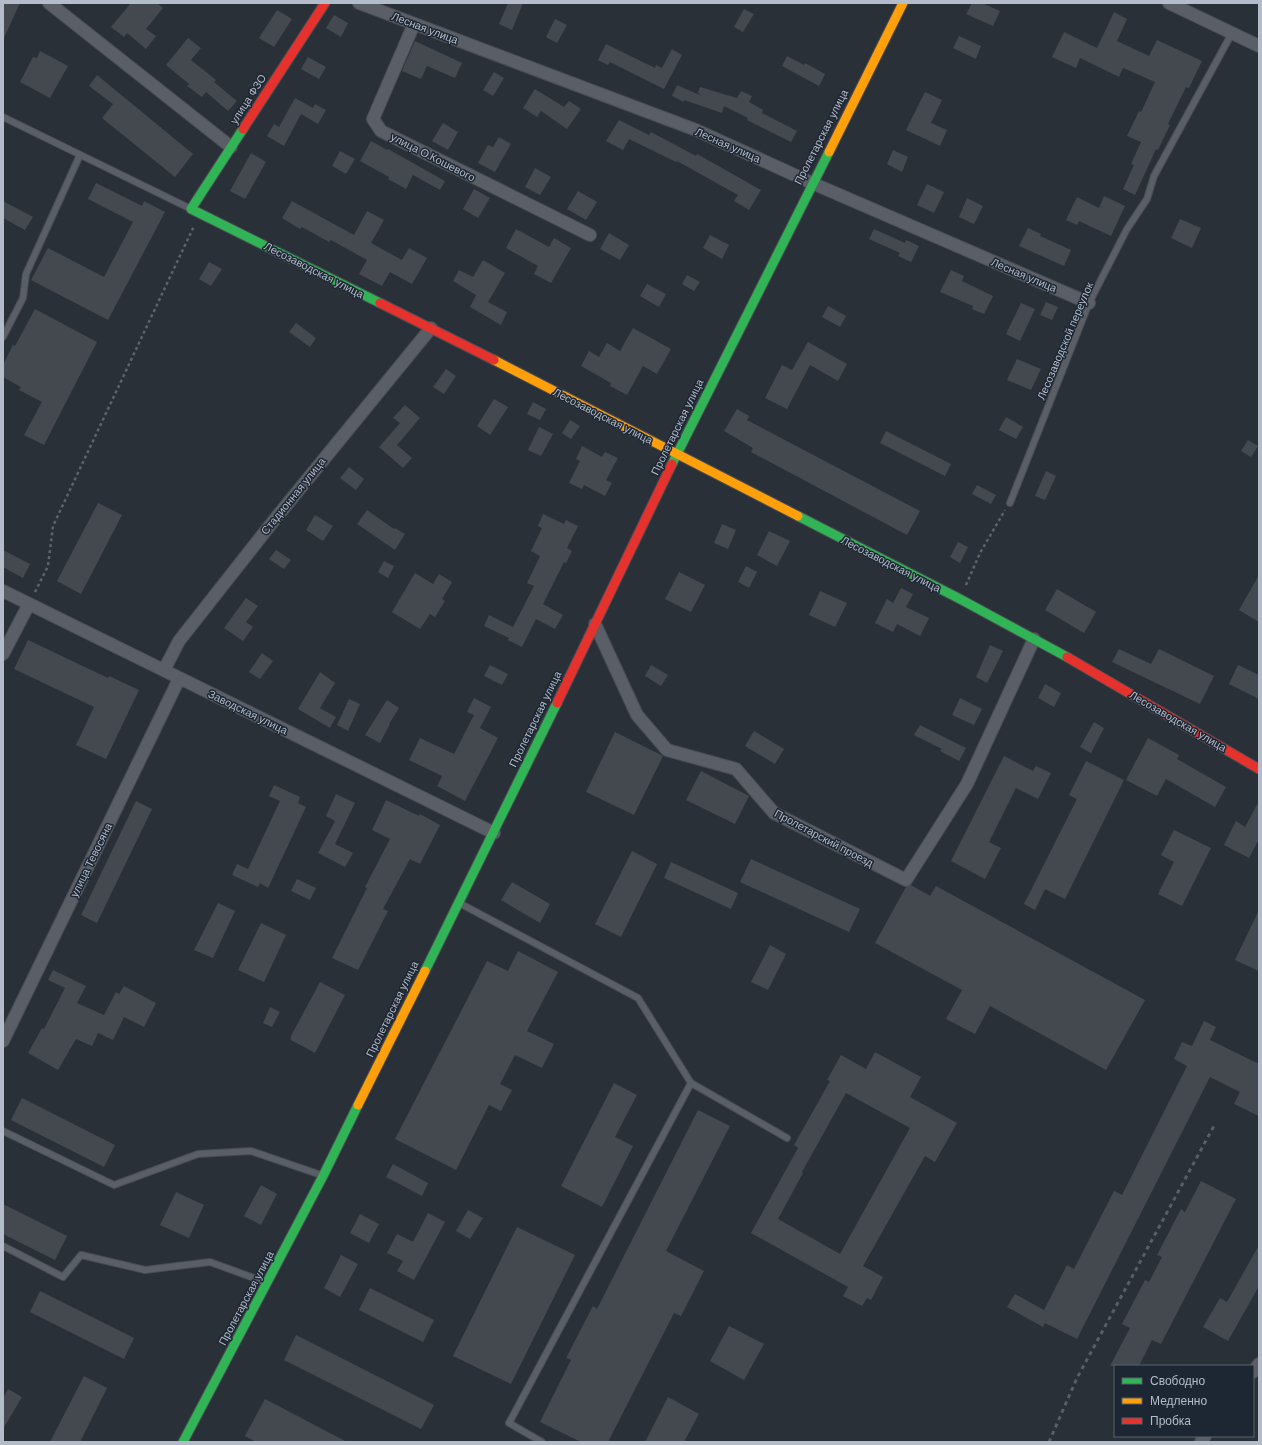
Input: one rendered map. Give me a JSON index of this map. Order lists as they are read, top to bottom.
{
  "streets": {
    "street": [
      "Лесная улица",
      "улица ФЗО",
      "Пролетарская улица",
      "улица О.Кошевого",
      "Лесозаводская улица",
      "Стадионная улица",
      "Заводская улица",
      "Пролетарский проезд",
      "улица Тевосяна"
    ],
    "lane": ["Лесозаводской переулок"]
  },
  "crossings": [
    ["Лесная улица", "Пролетарская улица"],
    ["Лесная улица", "улица О.Кошевого"],
    ["Лесная улица", "Лесозаводской переулок"],
    ["улица ФЗО", "Лесозаводская улица"],
    ["Пролетарская улица", "Лесозаводская улица"],
    ["Пролетарская улица", "Заводская улица"],
    ["Пролетарская улица", "Пролетарский проезд"],
    ["Лесозаводская улица", "Стадионная улица"],
    ["Лесозаводская улица", "Пролетарский проезд"],
    ["Стадионная улица", "Заводская улица"],
    ["Заводская улица", "улица Тевосяна"]
  ],
  "legend": ["Свободно", "Медленно", "Пробка"]
}
